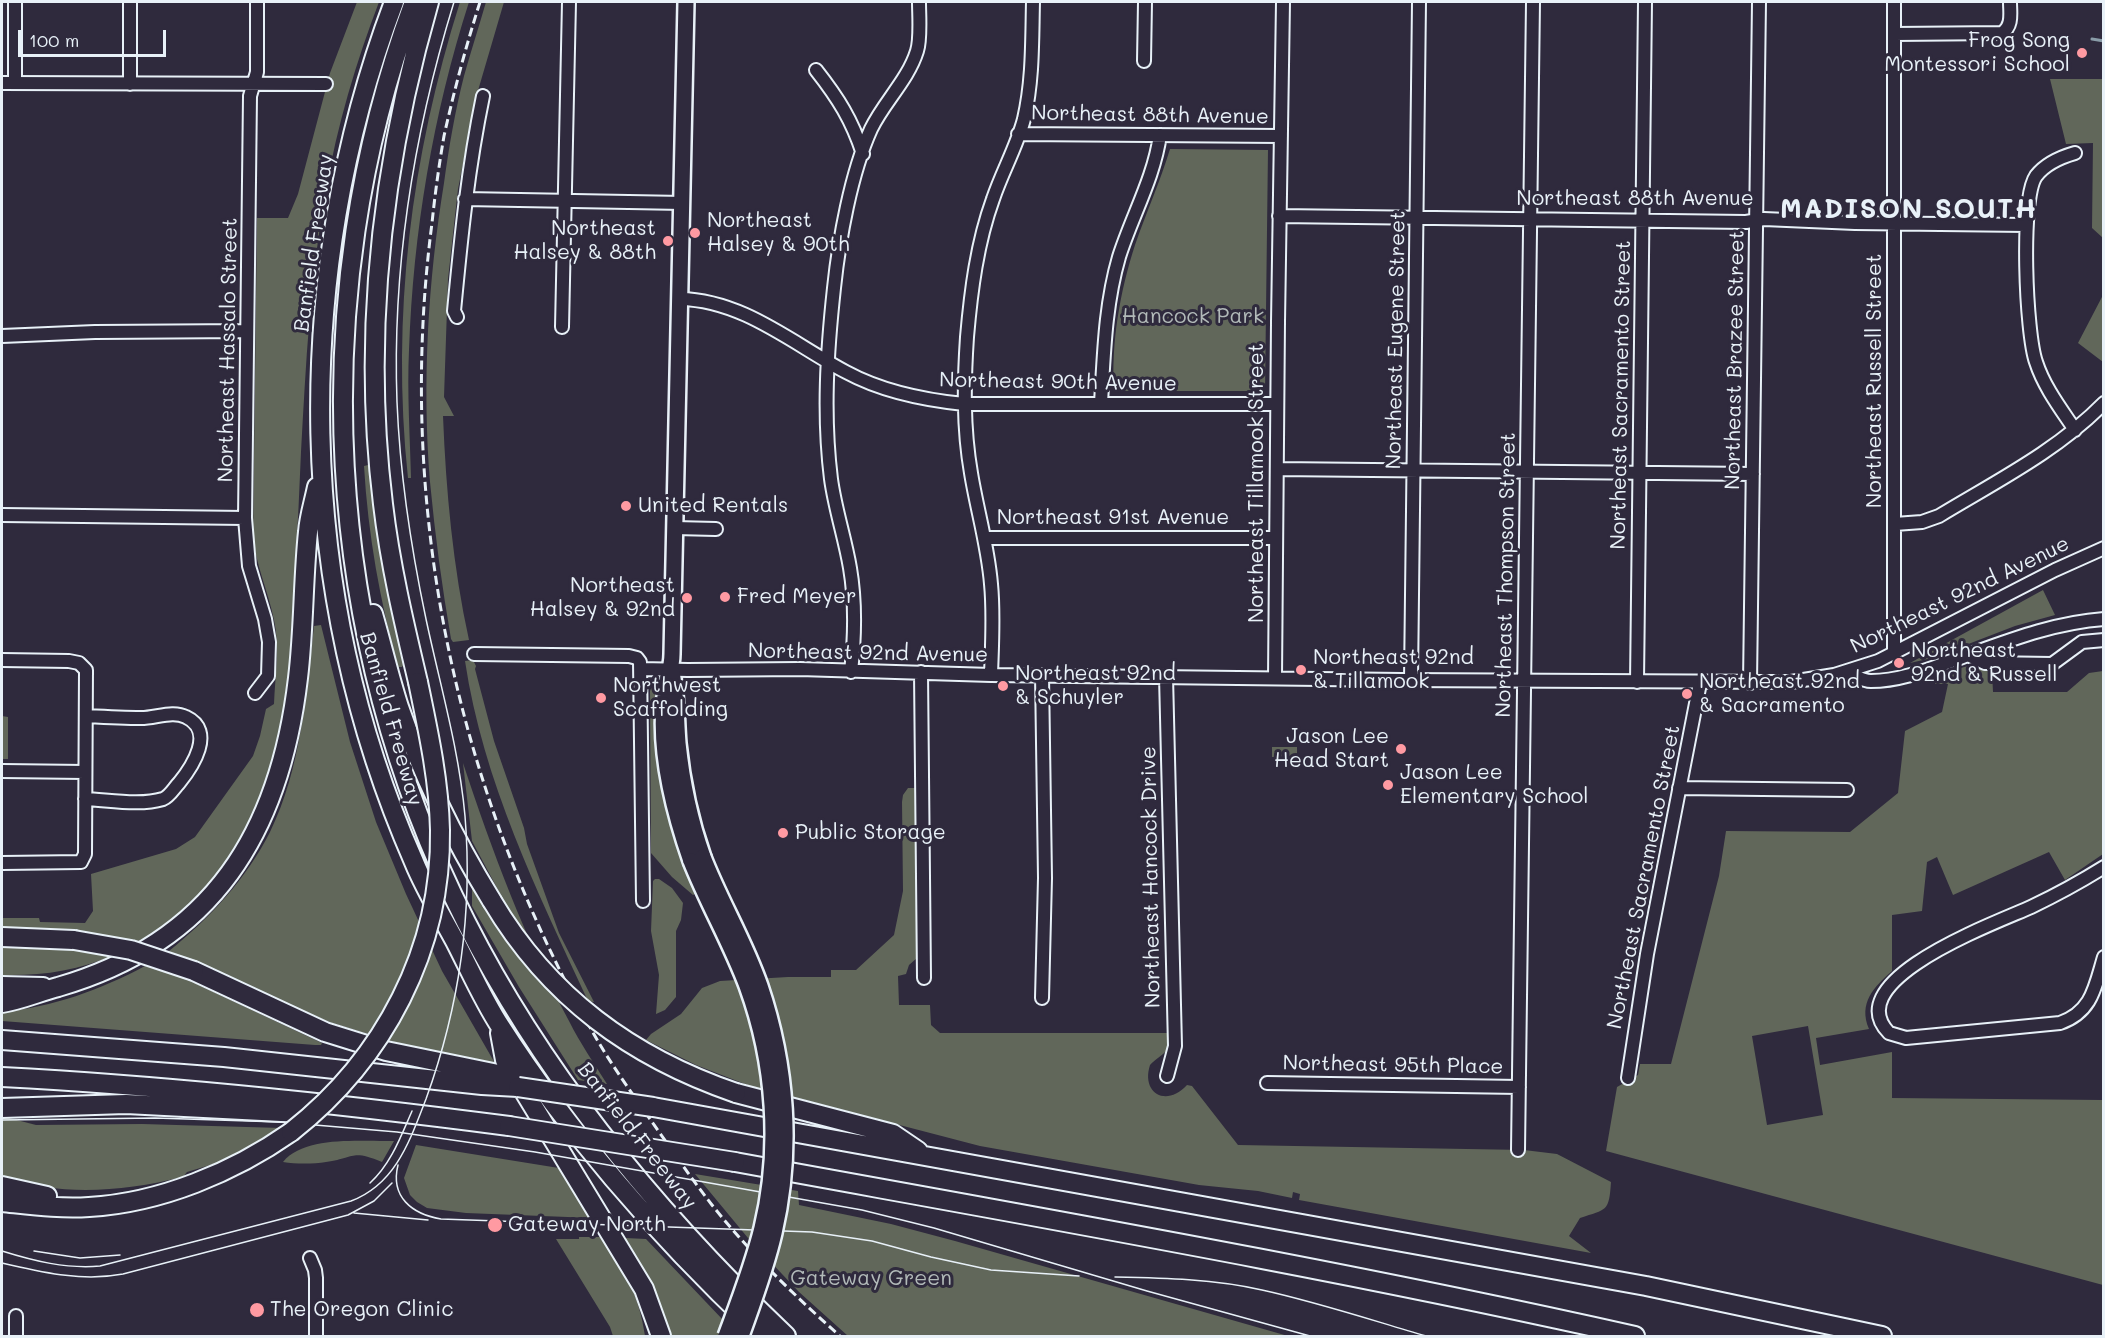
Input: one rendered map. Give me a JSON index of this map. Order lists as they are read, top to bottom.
{
  "streets": {
    "highway": ["Banfield Freeway"],
    "street": [
      "Northeast 88th Avenue",
      "Northeast Eugene Street",
      "Northeast Hassalo Street",
      "Northeast Brazee Street",
      "Northeast Russell Street",
      "Northeast 90th Avenue",
      "Northeast Sacramento Street",
      "Northeast Tillamook Street",
      "Northeast 91st Avenue",
      "Northeast Thompson Street",
      "Northeast 92nd Avenue",
      "Northeast Hancock Drive",
      "Northeast 95th Place"
    ]
  },
  "crossings": [
    ["Northeast 88th Avenue", "Northeast Eugene Street"],
    ["Northeast 88th Avenue", "Northeast Brazee Street"],
    ["Northeast 88th Avenue", "Northeast Russell Street"],
    ["Northeast 88th Avenue", "Northeast Sacramento Street"],
    ["Northeast 88th Avenue", "Northeast Tillamook Street"],
    ["Northeast 88th Avenue", "Northeast Thompson Street"],
    ["Northeast Eugene Street", "Northeast 92nd Avenue"],
    ["Northeast Brazee Street", "Northeast 92nd Avenue"],
    ["Northeast Russell Street", "Northeast 92nd Avenue"],
    ["Northeast 90th Avenue", "Northeast Tillamook Street"],
    ["Northeast Sacramento Street", "Northeast 92nd Avenue"],
    ["Northeast Tillamook Street", "Northeast 91st Avenue"],
    ["Northeast Tillamook Street", "Northeast 92nd Avenue"],
    ["Northeast Thompson Street", "Northeast 92nd Avenue"],
    ["Northeast Thompson Street", "Northeast 95th Place"],
    ["Northeast 92nd Avenue", "Northeast Hancock Drive"]
  ],
  "districts": ["MADISON SOUTH"],
  "parks": ["Hancock Park", "Gateway Green"],
  "places": [
    "Frog Song Montessori School",
    "Northeast Halsey & 90th",
    "Northeast Halsey & 88th",
    "United Rentals",
    "Fred Meyer",
    "Northeast Halsey & 92nd",
    "Northeast 92nd & Russell",
    "Northeast 92nd & Tillamook",
    "Northeast 92nd & Schuyler",
    "Northeast 92nd & Sacramento",
    "Northwest Scaffolding",
    "Jason Lee Head Start",
    "Jason Lee Elementary School",
    "Public Storage",
    "Gateway North",
    "The Oregon Clinic"
  ],
  "scale_bar": "100 m"
}
